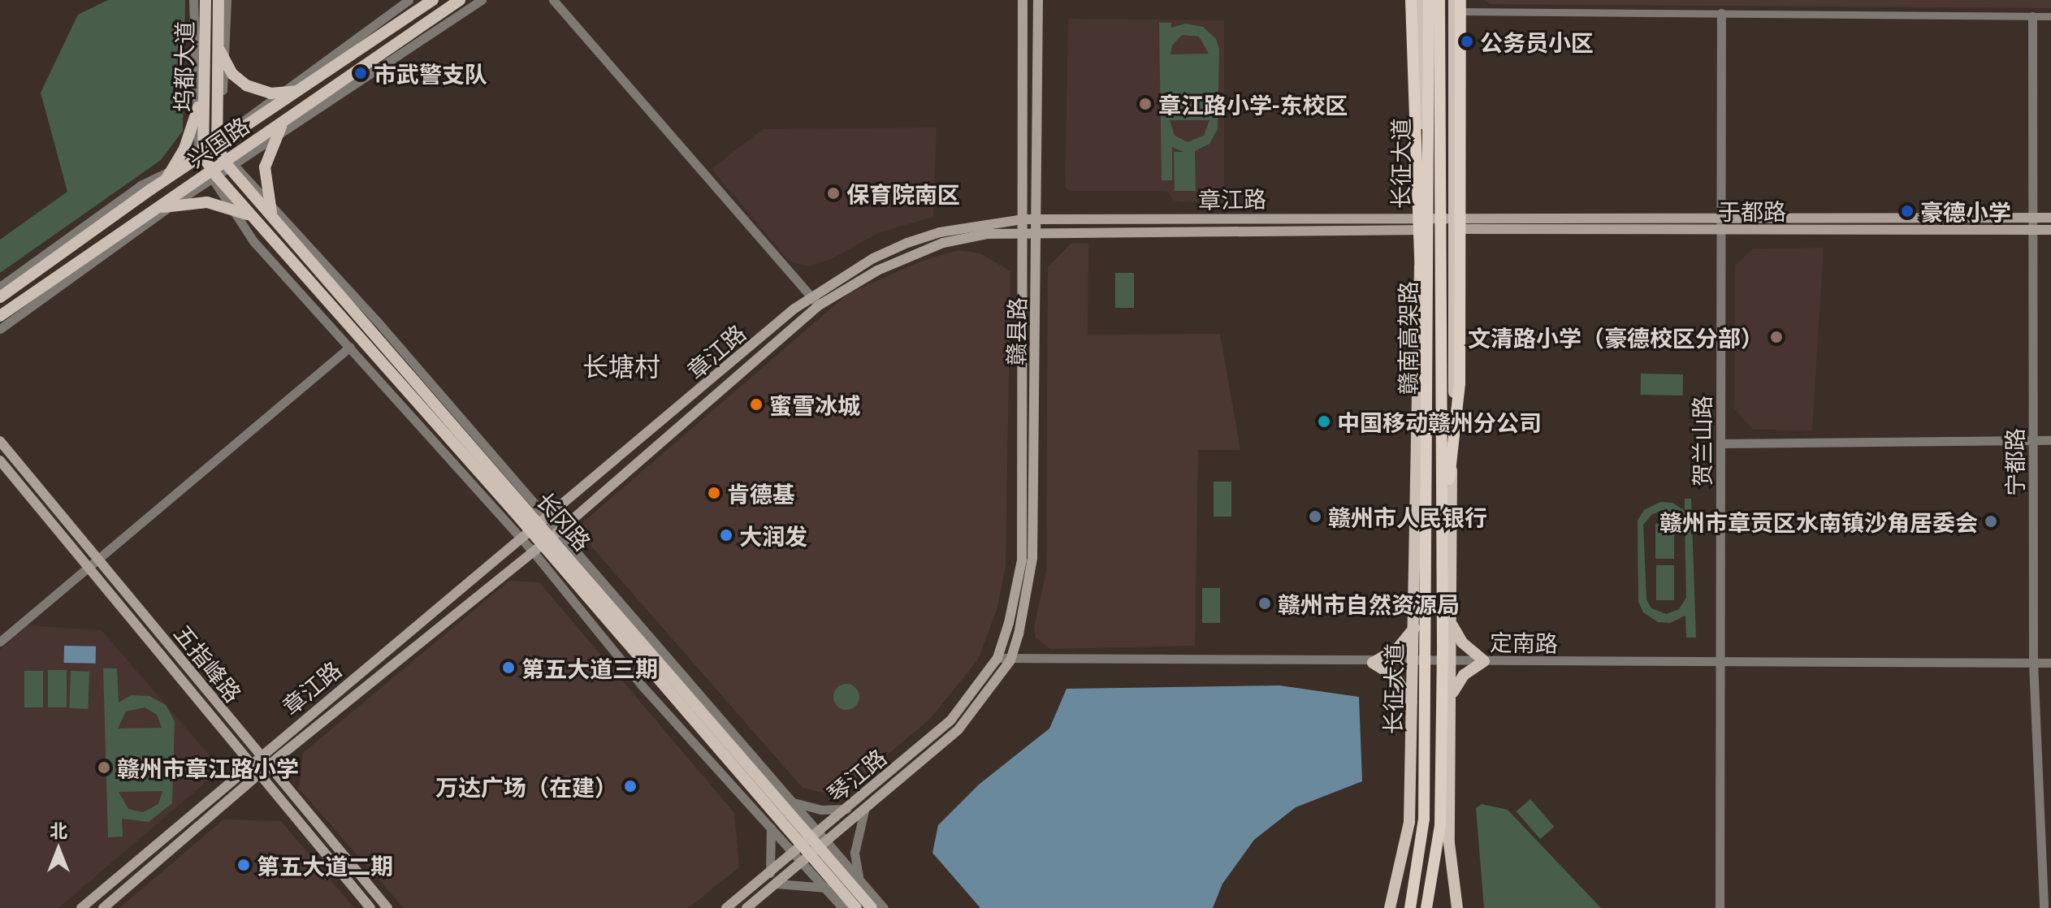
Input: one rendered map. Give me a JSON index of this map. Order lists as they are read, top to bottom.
{
  "streets": {
    "highway": ["赣南高架路"],
    "main road": [
      "坞都大道",
      "兴国路",
      "长征大道",
      "章江路",
      "于都路",
      "赣县路",
      "长冈路",
      "五指峰路",
      "琴江路"
    ],
    "street": ["贺兰山路", "宁都路", "定南路"]
  },
  "crossings": [
    ["坞都大道", "兴国路"],
    ["坞都大道", "长冈路"],
    ["兴国路", "长冈路"],
    ["长征大道", "章江路"],
    ["长征大道", "定南路"],
    ["章江路", "于都路"],
    ["章江路", "赣县路"],
    ["章江路", "长冈路"],
    ["章江路", "五指峰路"],
    ["于都路", "贺兰山路"],
    ["于都路", "宁都路"],
    ["赣县路", "定南路"],
    ["赣县路", "琴江路"],
    ["贺兰山路", "定南路"],
    ["宁都路", "定南路"],
    ["长冈路", "琴江路"],
    ["定南路", "琴江路"]
  ],
  "districts": ["长塘村"],
  "places": [
    "公务员小区",
    "市武警支队",
    "章江路小学-东校区",
    "保育院南区",
    "豪德小学",
    "文清路小学（豪德校区分部）",
    "蜜雪冰城",
    "中国移动赣州分公司",
    "肯德基",
    "赣州市人民银行",
    "赣州市章贡区水南镇沙角居委会",
    "大润发",
    "赣州市自然资源局",
    "第五大道三期",
    "赣州市章江路小学",
    "万达广场（在建）",
    "第五大道二期"
  ],
  "north": "top"
}
